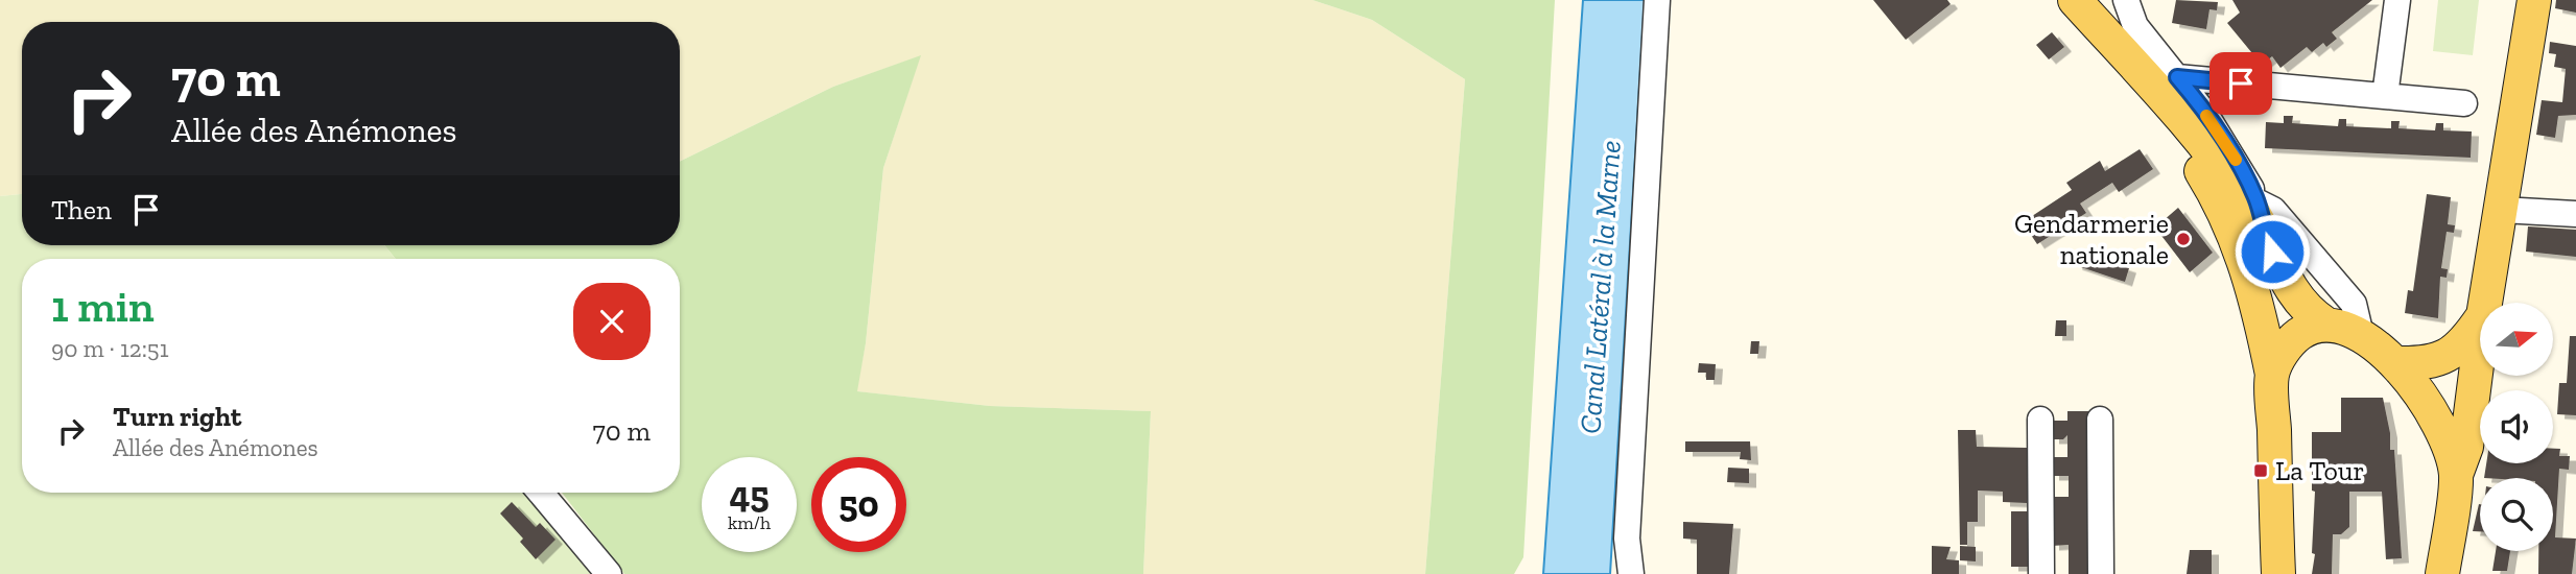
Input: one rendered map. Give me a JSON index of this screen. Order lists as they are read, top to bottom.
{
  "water": ["Canal Latéral à la Marne"],
  "places": {
    "other": ["Gendarmerie nationale"],
    "transit": ["La Tour"]
  },
  "north": "right",
  "page": {
    "turn": ["70 m", "Allée des Anémones"],
    "then": "Then",
    "heading": ["1 min", "90 m · 12:51"],
    "list": [
      {
        "name": "Turn right",
        "note": "Allée des Anémones",
        "value": "70 m"
      }
    ],
    "speed": "45 km/h",
    "limit": "50"
  }
}
